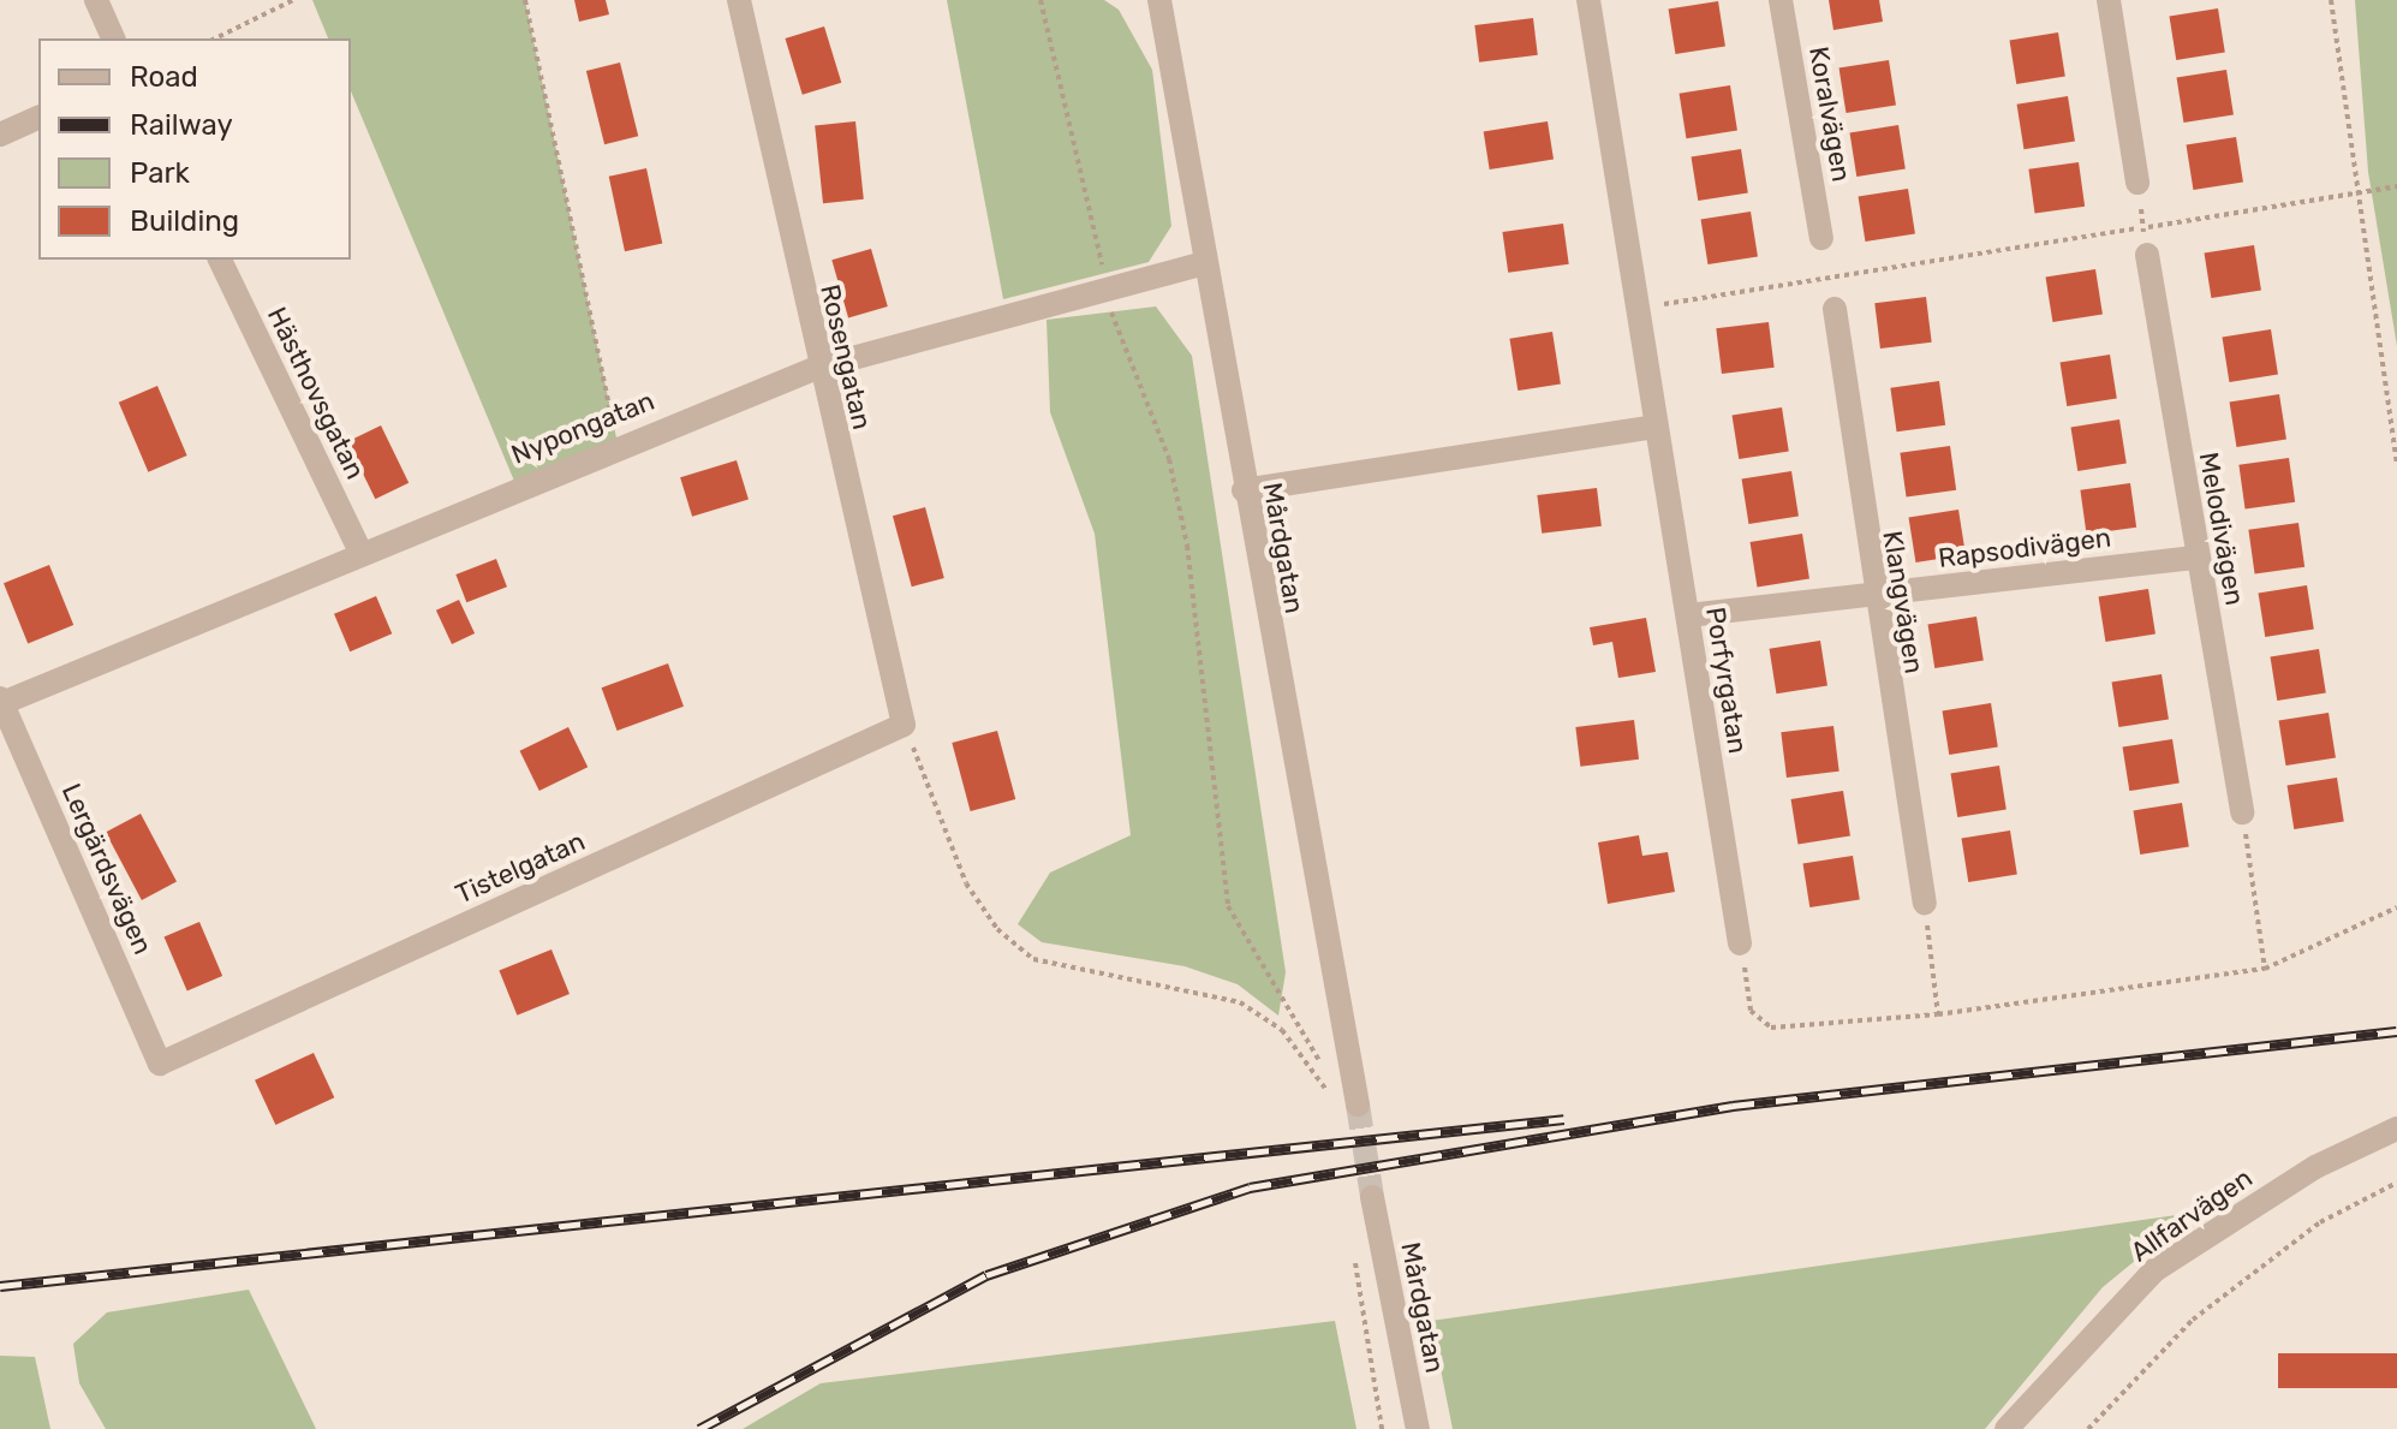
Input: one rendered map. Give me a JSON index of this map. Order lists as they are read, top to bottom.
{
  "streets": {
    "street": [
      "Koralvägen",
      "Rosengatan",
      "Hästhovsgatan",
      "Nypongatan",
      "Melodivägen",
      "Mårdgatan",
      "Rapsodivägen",
      "Klangvägen",
      "Porfyrgatan",
      "Tistelgatan",
      "Lergärdsvägen",
      "Allfarvägen"
    ]
  },
  "crossings": [
    ["Rosengatan", "Nypongatan"],
    ["Rosengatan", "Tistelgatan"],
    ["Hästhovsgatan", "Nypongatan"],
    ["Nypongatan", "Mårdgatan"],
    ["Nypongatan", "Lergärdsvägen"],
    ["Melodivägen", "Rapsodivägen"],
    ["Rapsodivägen", "Klangvägen"],
    ["Rapsodivägen", "Porfyrgatan"],
    ["Tistelgatan", "Lergärdsvägen"]
  ],
  "legend": [
    "Road",
    "Railway",
    "Park",
    "Building"
  ]
}
